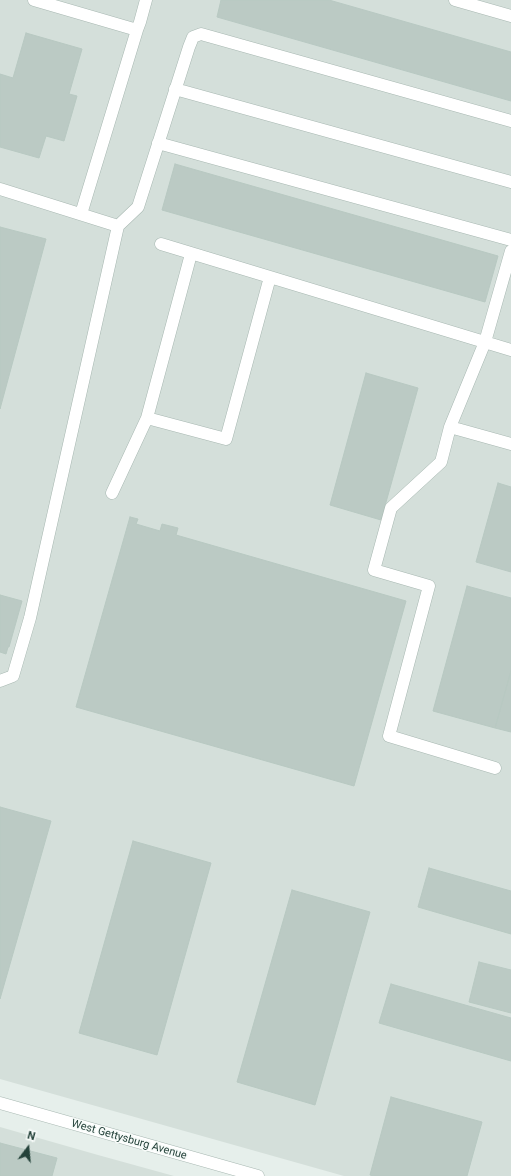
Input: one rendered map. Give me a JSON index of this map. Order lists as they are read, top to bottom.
{
  "streets": {
    "street": ["West Gettysburg Avenue"]
  },
  "north": "top"
}
